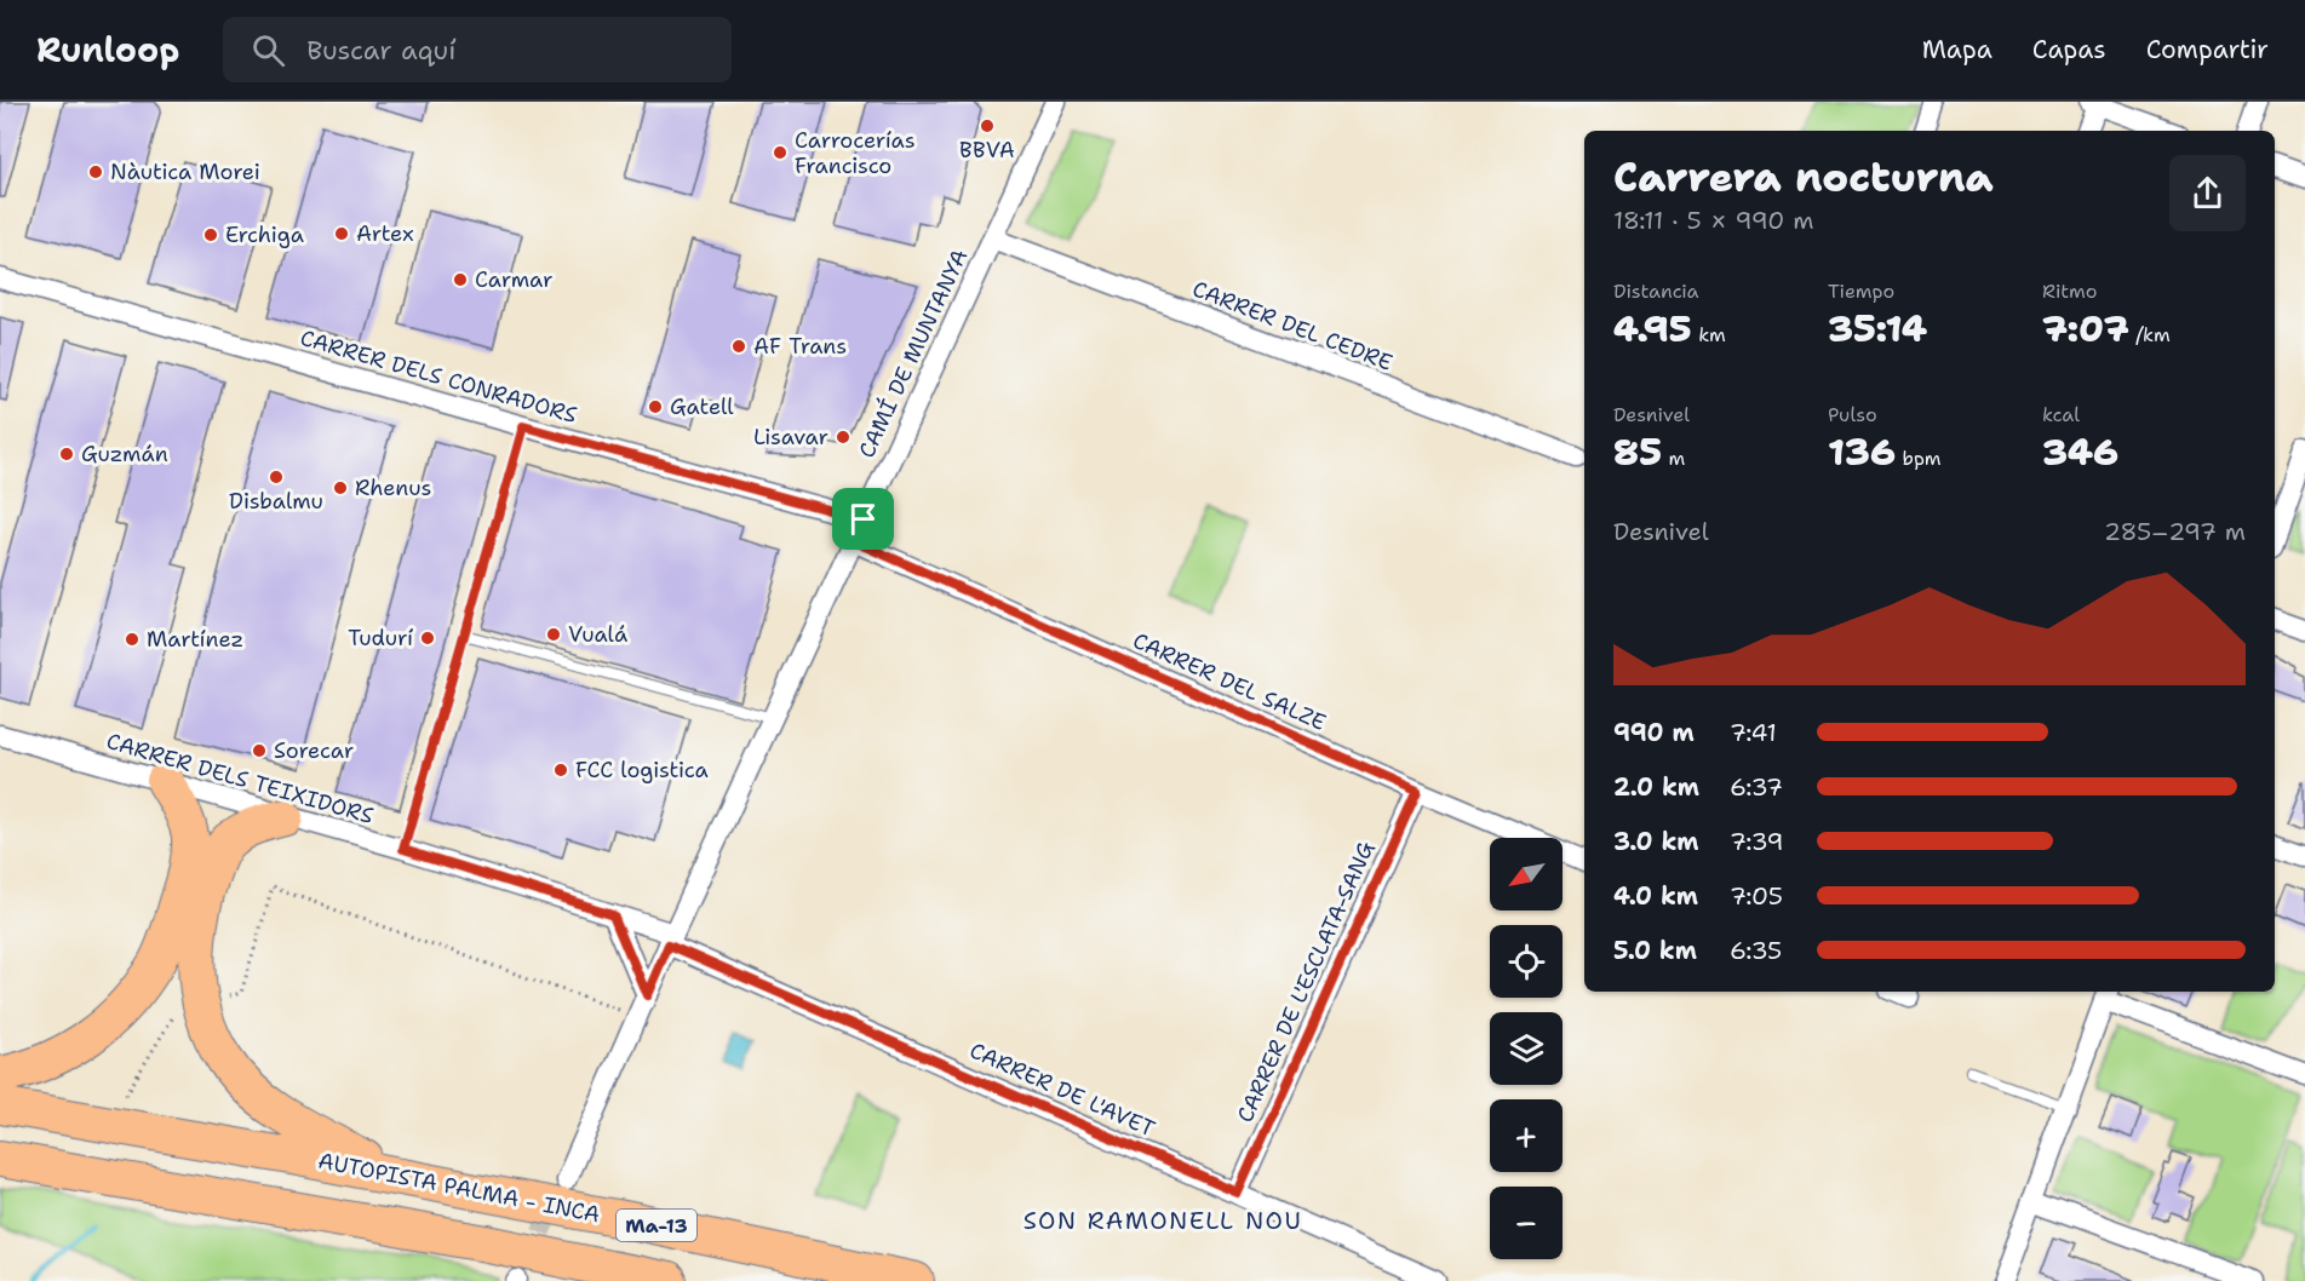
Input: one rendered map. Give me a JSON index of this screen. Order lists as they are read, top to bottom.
{
  "streets": {
    "highway": ["AUTOPISTA PALMA - INCA", "Ma-13"],
    "street": [
      "CARRER DEL CEDRE",
      "CAMÍ DE MUNTANYA",
      "CARRER DELS CONRADORS",
      "CARRER DEL SALZE",
      "CARRER DELS TEIXIDORS",
      "CARRER DE L'ESCLATA-SANG",
      "CARRER DE L'AVET"
    ]
  },
  "crossings": [
    ["CARRER DEL CEDRE", "CAMÍ DE MUNTANYA"],
    ["CAMÍ DE MUNTANYA", "CARRER DELS CONRADORS"],
    ["CAMÍ DE MUNTANYA", "CARRER DEL SALZE"],
    ["CAMÍ DE MUNTANYA", "CARRER DELS TEIXIDORS"],
    ["CAMÍ DE MUNTANYA", "CARRER DE L'AVET"],
    ["CARRER DEL SALZE", "CARRER DE L'ESCLATA-SANG"],
    ["CARRER DELS TEIXIDORS", "CARRER DE L'AVET"],
    ["CARRER DE L'ESCLATA-SANG", "CARRER DE L'AVET"]
  ],
  "districts": ["SON RAMONELL NOU"],
  "places": [
    "BBVA",
    "Carrocerías Francisco",
    "Nàutica Morei",
    "Artex",
    "Erchiga",
    "Carmar",
    "AF Trans",
    "Gatell",
    "Lisavar",
    "Guzmán",
    "Disbalmu",
    "Rhenus",
    "Vualá",
    "Tudurí",
    "Martínez",
    "Sorecar",
    "FCC logistica"
  ],
  "north": "bottom left",
  "page": {
    "header": "Runloop",
    "search": "Buscar aquí",
    "nav": ["Mapa", "Capas", "Compartir"],
    "heading": ["Carrera nocturna", "18:11 · 5 × 990 m"],
    "stats": [
      ["Distancia", "4.95 km"],
      ["Tiempo", "35:14"],
      ["Ritmo", "7:07 /km"],
      ["Desnivel", "85 m"],
      ["Pulso", "136 bpm"],
      ["kcal", "346"]
    ],
    "chart": ["Desnivel", "285–297 m"],
    "list": [
      {
        "name": "990 m",
        "note": "7:41"
      },
      {
        "name": "2.0 km",
        "note": "6:37"
      },
      {
        "name": "3.0 km",
        "note": "7:39"
      },
      {
        "name": "4.0 km",
        "note": "7:05"
      },
      {
        "name": "5.0 km",
        "note": "6:35"
      }
    ],
    "map_buttons": ["+", "−"]
  }
}
